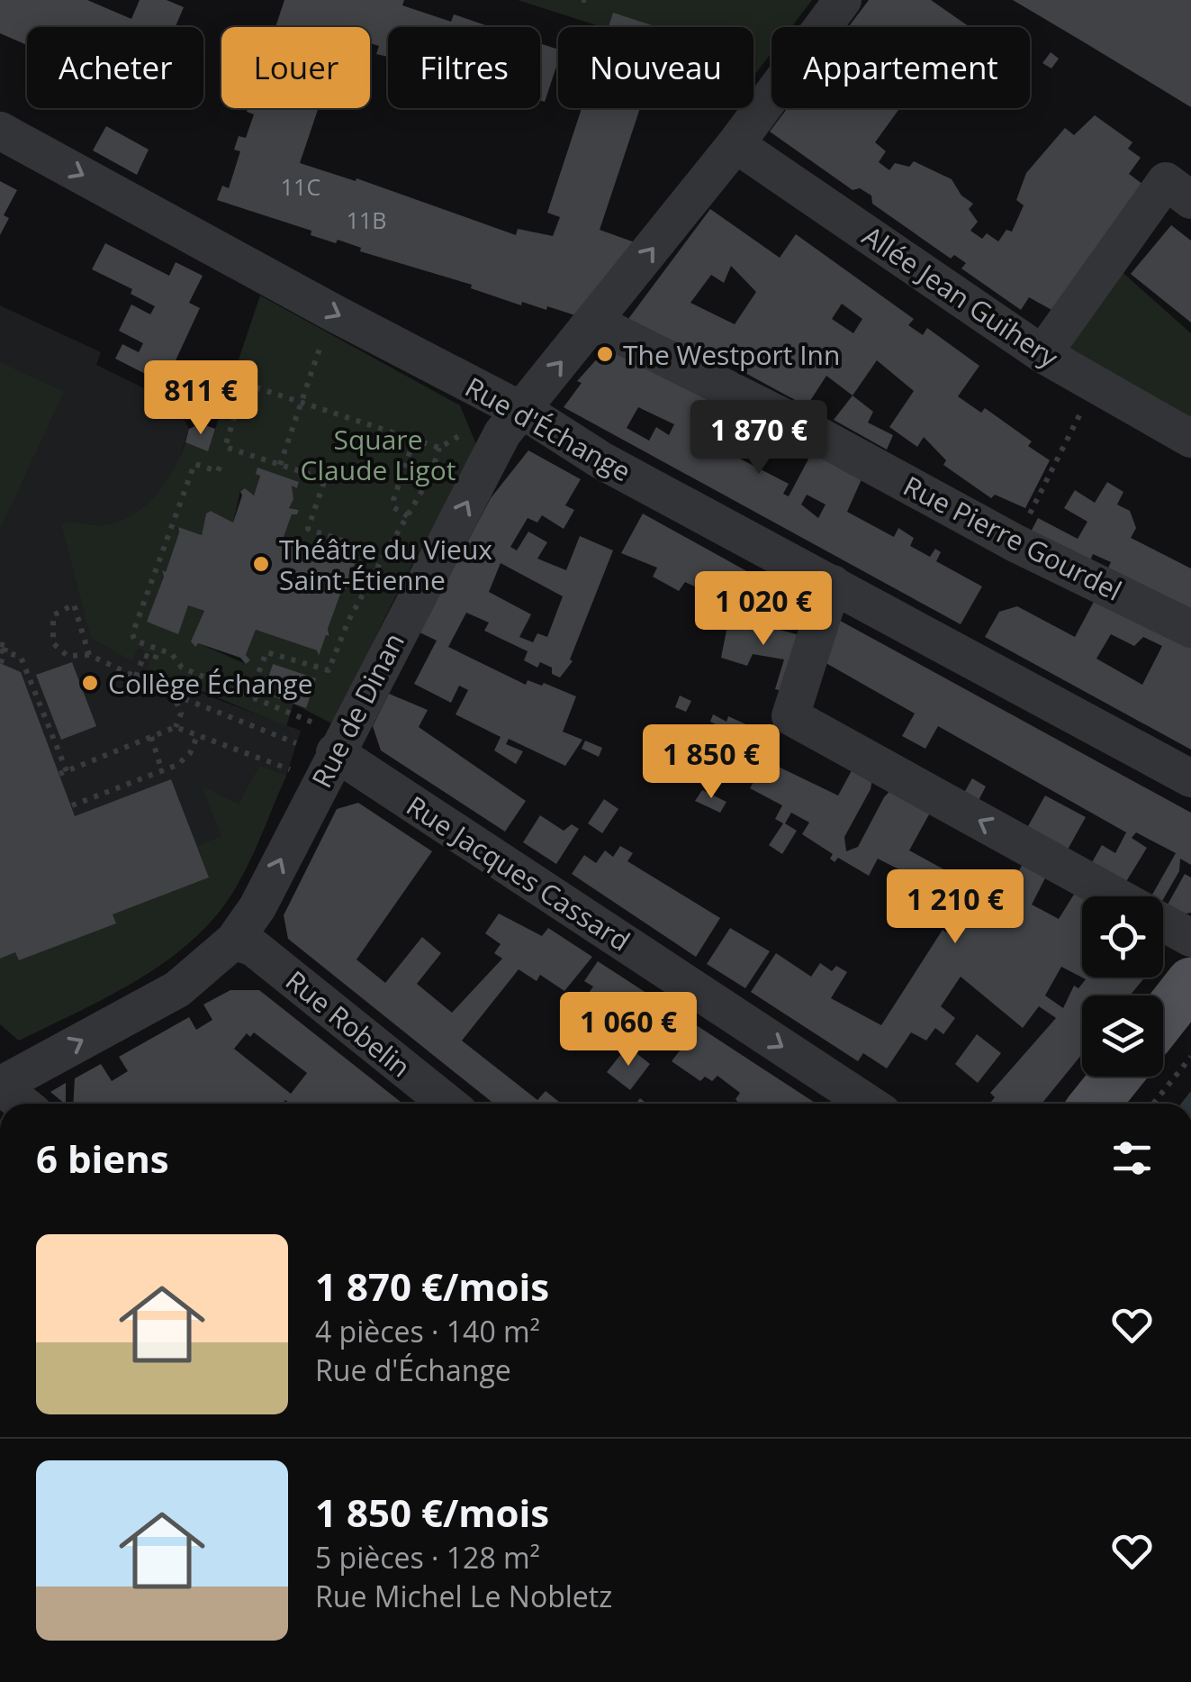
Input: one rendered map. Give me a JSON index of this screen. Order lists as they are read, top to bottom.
{
  "streets": {
    "street": [
      "Allée Jean Guihery",
      "Rue d'Échange",
      "Rue Pierre Gourdel",
      "Rue de Dinan",
      "Rue Jacques Cassard",
      "Rue Robelin"
    ]
  },
  "crossings": [
    ["Allée Jean Guihery", "Rue de Dinan"],
    ["Rue d'Échange", "Rue de Dinan"],
    ["Rue Pierre Gourdel", "Rue de Dinan"],
    ["Rue de Dinan", "Rue Jacques Cassard"],
    ["Rue de Dinan", "Rue Robelin"]
  ],
  "one_way": ["Rue d'Échange", "Rue de Dinan", "Rue Jacques Cassard"],
  "parks": ["Square Claude Ligot"],
  "places": ["The Westport Inn", "Théâtre du Vieux Saint-Étienne", "Collège Échange"],
  "house_numbers": ["11C", "11B"],
  "page": {
    "chip": [
      "Acheter",
      "Louer",
      "Filtres",
      "Nouveau",
      "Appartement"
    ],
    "price": [
      "811 €",
      "1 870 €",
      "1 020 €",
      "1 850 €",
      "1 210 €",
      "1 060 €"
    ],
    "heading": "6 biens",
    "list": [
      {
        "name": "1 870 €/mois",
        "note": "4 pièces · 140 m² · Rue d'Échange"
      },
      {
        "name": "1 850 €/mois",
        "note": "5 pièces · 128 m² · Rue Michel Le Nobletz"
      }
    ]
  }
}
